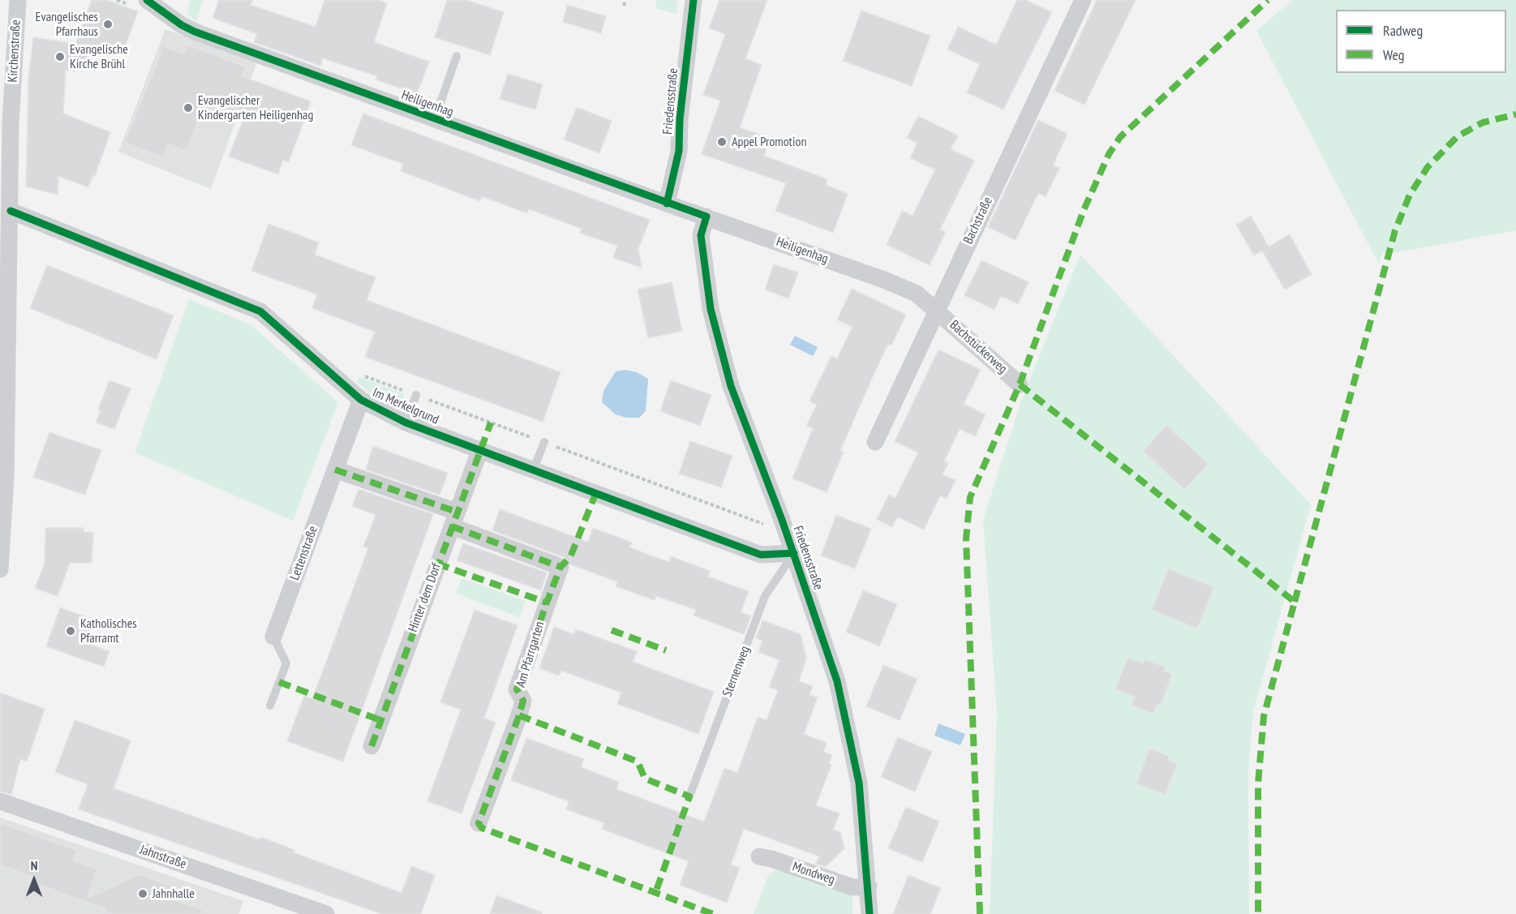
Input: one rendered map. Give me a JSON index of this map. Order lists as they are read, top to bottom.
{
  "streets": {
    "street": [
      "Kirchenstraße",
      "Friedensstraße",
      "Heiligenhag",
      "Bachstraße",
      "Bachstückerweg",
      "Im Merkelgrund",
      "Lettenstraße",
      "Hinter dem Dorf",
      "Am Pfarrgarten",
      "Jahnstraße",
      "Mondweg"
    ],
    "lane": ["Sternenweg"]
  },
  "crossings": [
    ["Kirchenstraße", "Im Merkelgrund"],
    ["Friedensstraße", "Heiligenhag"],
    ["Friedensstraße", "Im Merkelgrund"],
    ["Friedensstraße", "Sternenweg"],
    ["Friedensstraße", "Mondweg"],
    ["Heiligenhag", "Bachstraße"],
    ["Heiligenhag", "Bachstückerweg"],
    ["Bachstraße", "Bachstückerweg"],
    ["Im Merkelgrund", "Lettenstraße"],
    ["Im Merkelgrund", "Hinter dem Dorf"],
    ["Im Merkelgrund", "Sternenweg"],
    ["Hinter dem Dorf", "Am Pfarrgarten"]
  ],
  "places": [
    "Evangelisches Pfarrhaus",
    "Evangelische Kirche Brühl",
    "Evangelischer Kindergarten Heiligenhag",
    "Appel Promotion",
    "Katholisches Pfarramt",
    "Jahnhalle"
  ],
  "legend": ["Radweg", "Weg"],
  "north": "top"
}
